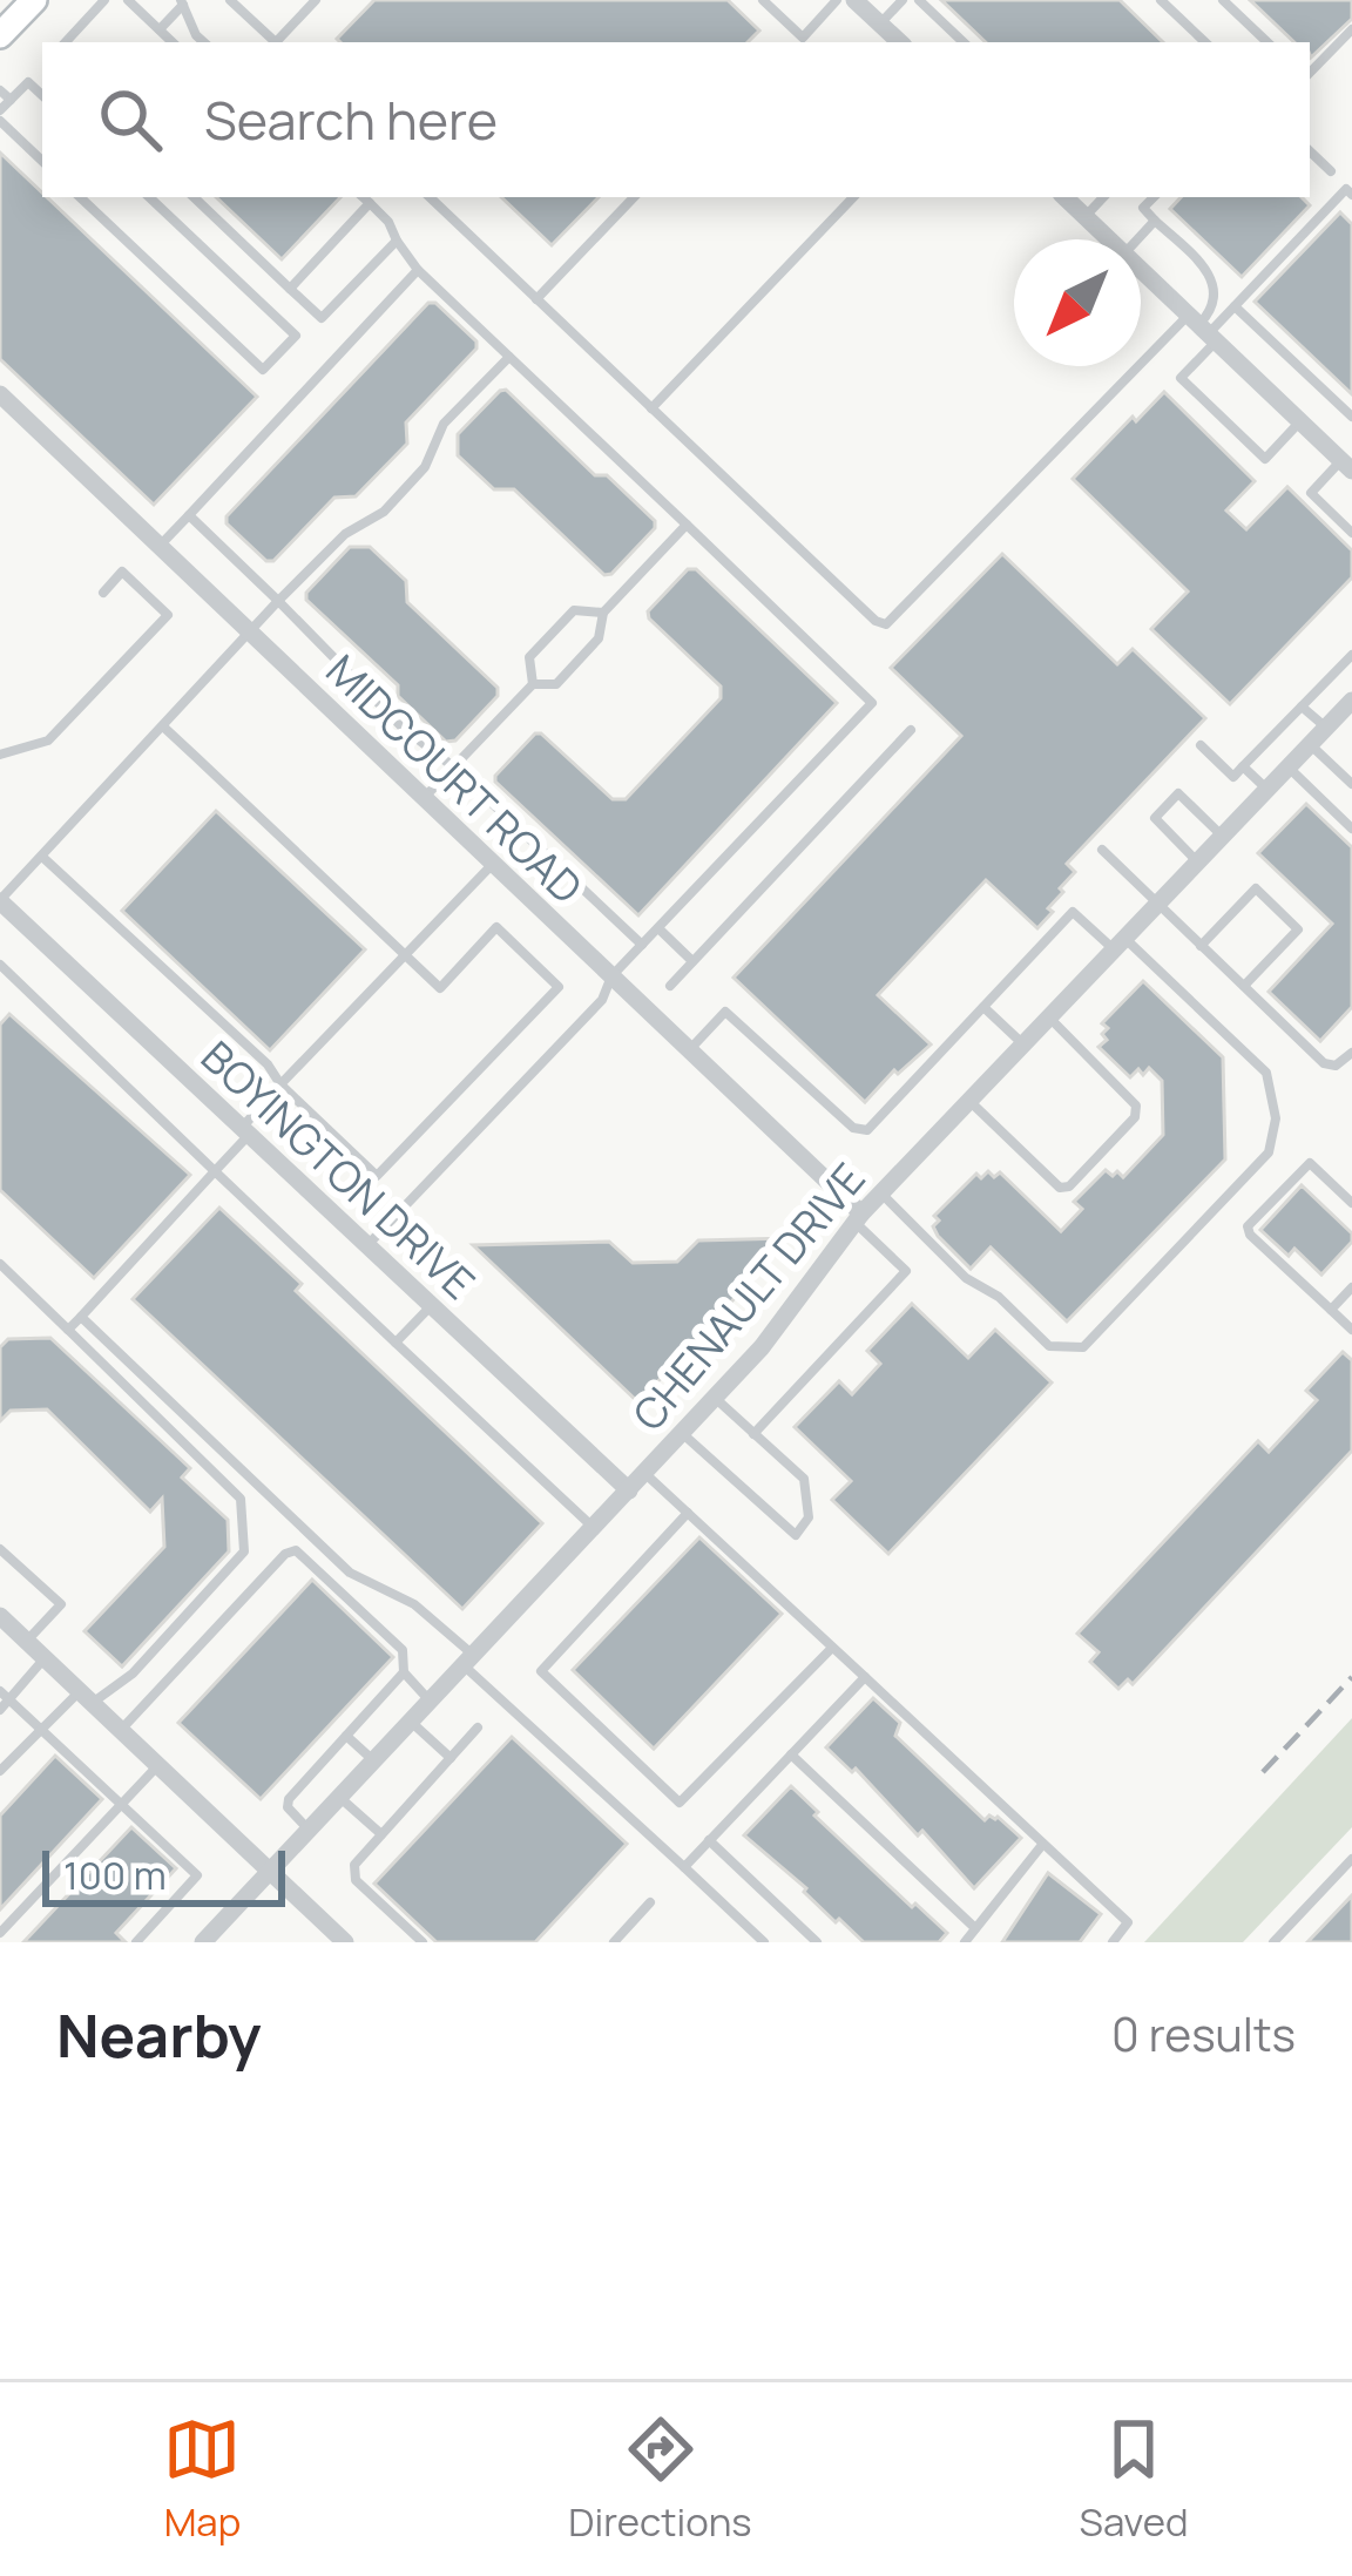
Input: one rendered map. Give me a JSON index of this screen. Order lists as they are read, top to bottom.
{
  "streets": {
    "street": ["MIDCOURT ROAD", "BOYINGTON DRIVE", "CHENAULT DRIVE"]
  },
  "crossings": [
    ["MIDCOURT ROAD", "CHENAULT DRIVE"],
    ["BOYINGTON DRIVE", "CHENAULT DRIVE"]
  ],
  "scale_bar": "100 m",
  "north": "bottom left",
  "page": {
    "search": "Search here",
    "scale": "100 m",
    "heading": ["Nearby", "0 results"],
    "nav": ["Map", "Directions", "Saved"]
  }
}
